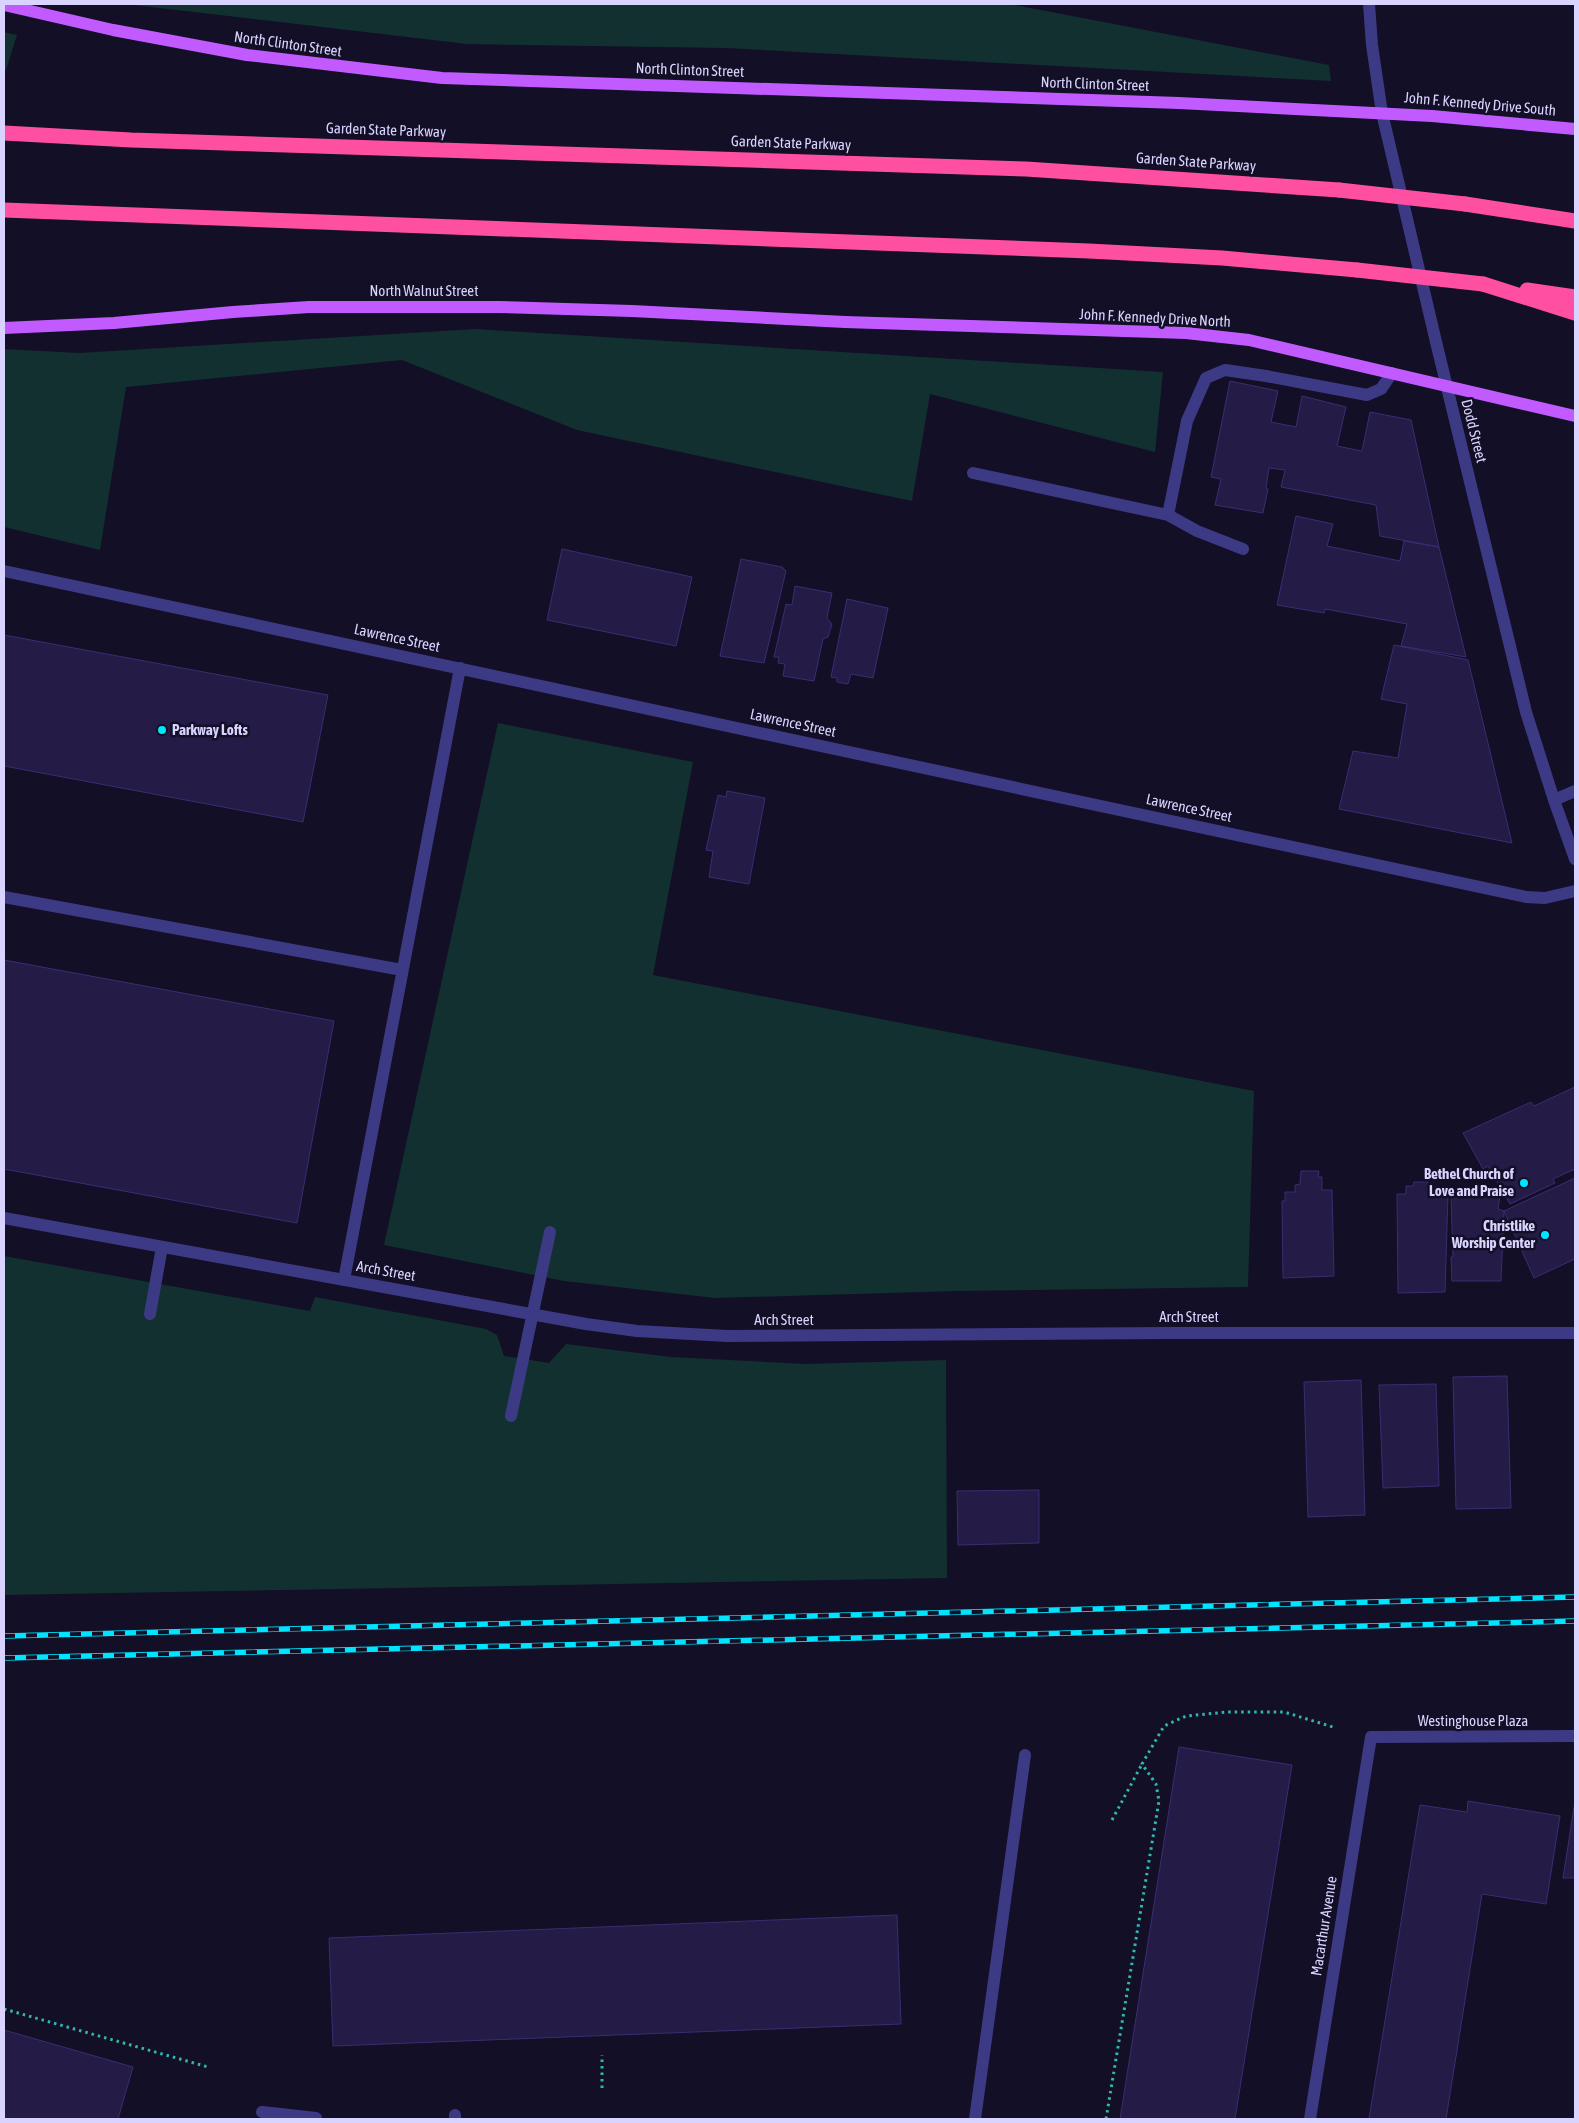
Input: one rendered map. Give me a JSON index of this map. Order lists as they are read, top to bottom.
{
  "streets": {
    "highway": ["Garden State Parkway"],
    "main road": [
      "North Clinton Street",
      "John F. Kennedy Drive South",
      "North Walnut Street",
      "John F. Kennedy Drive North"
    ],
    "street": [
      "Dodd Street",
      "Lawrence Street",
      "Arch Street",
      "Westinghouse Plaza",
      "Macarthur Avenue"
    ]
  },
  "crossings": [
    ["North Clinton Street", "John F. Kennedy Drive South"],
    ["North Clinton Street", "Dodd Street"],
    ["John F. Kennedy Drive South", "Dodd Street"],
    ["North Walnut Street", "John F. Kennedy Drive North"],
    ["John F. Kennedy Drive North", "Dodd Street"],
    ["Westinghouse Plaza", "Macarthur Avenue"]
  ],
  "places": ["Parkway Lofts", "Bethel Church of Love and Praise", "Christlike Worship Center"]
}
